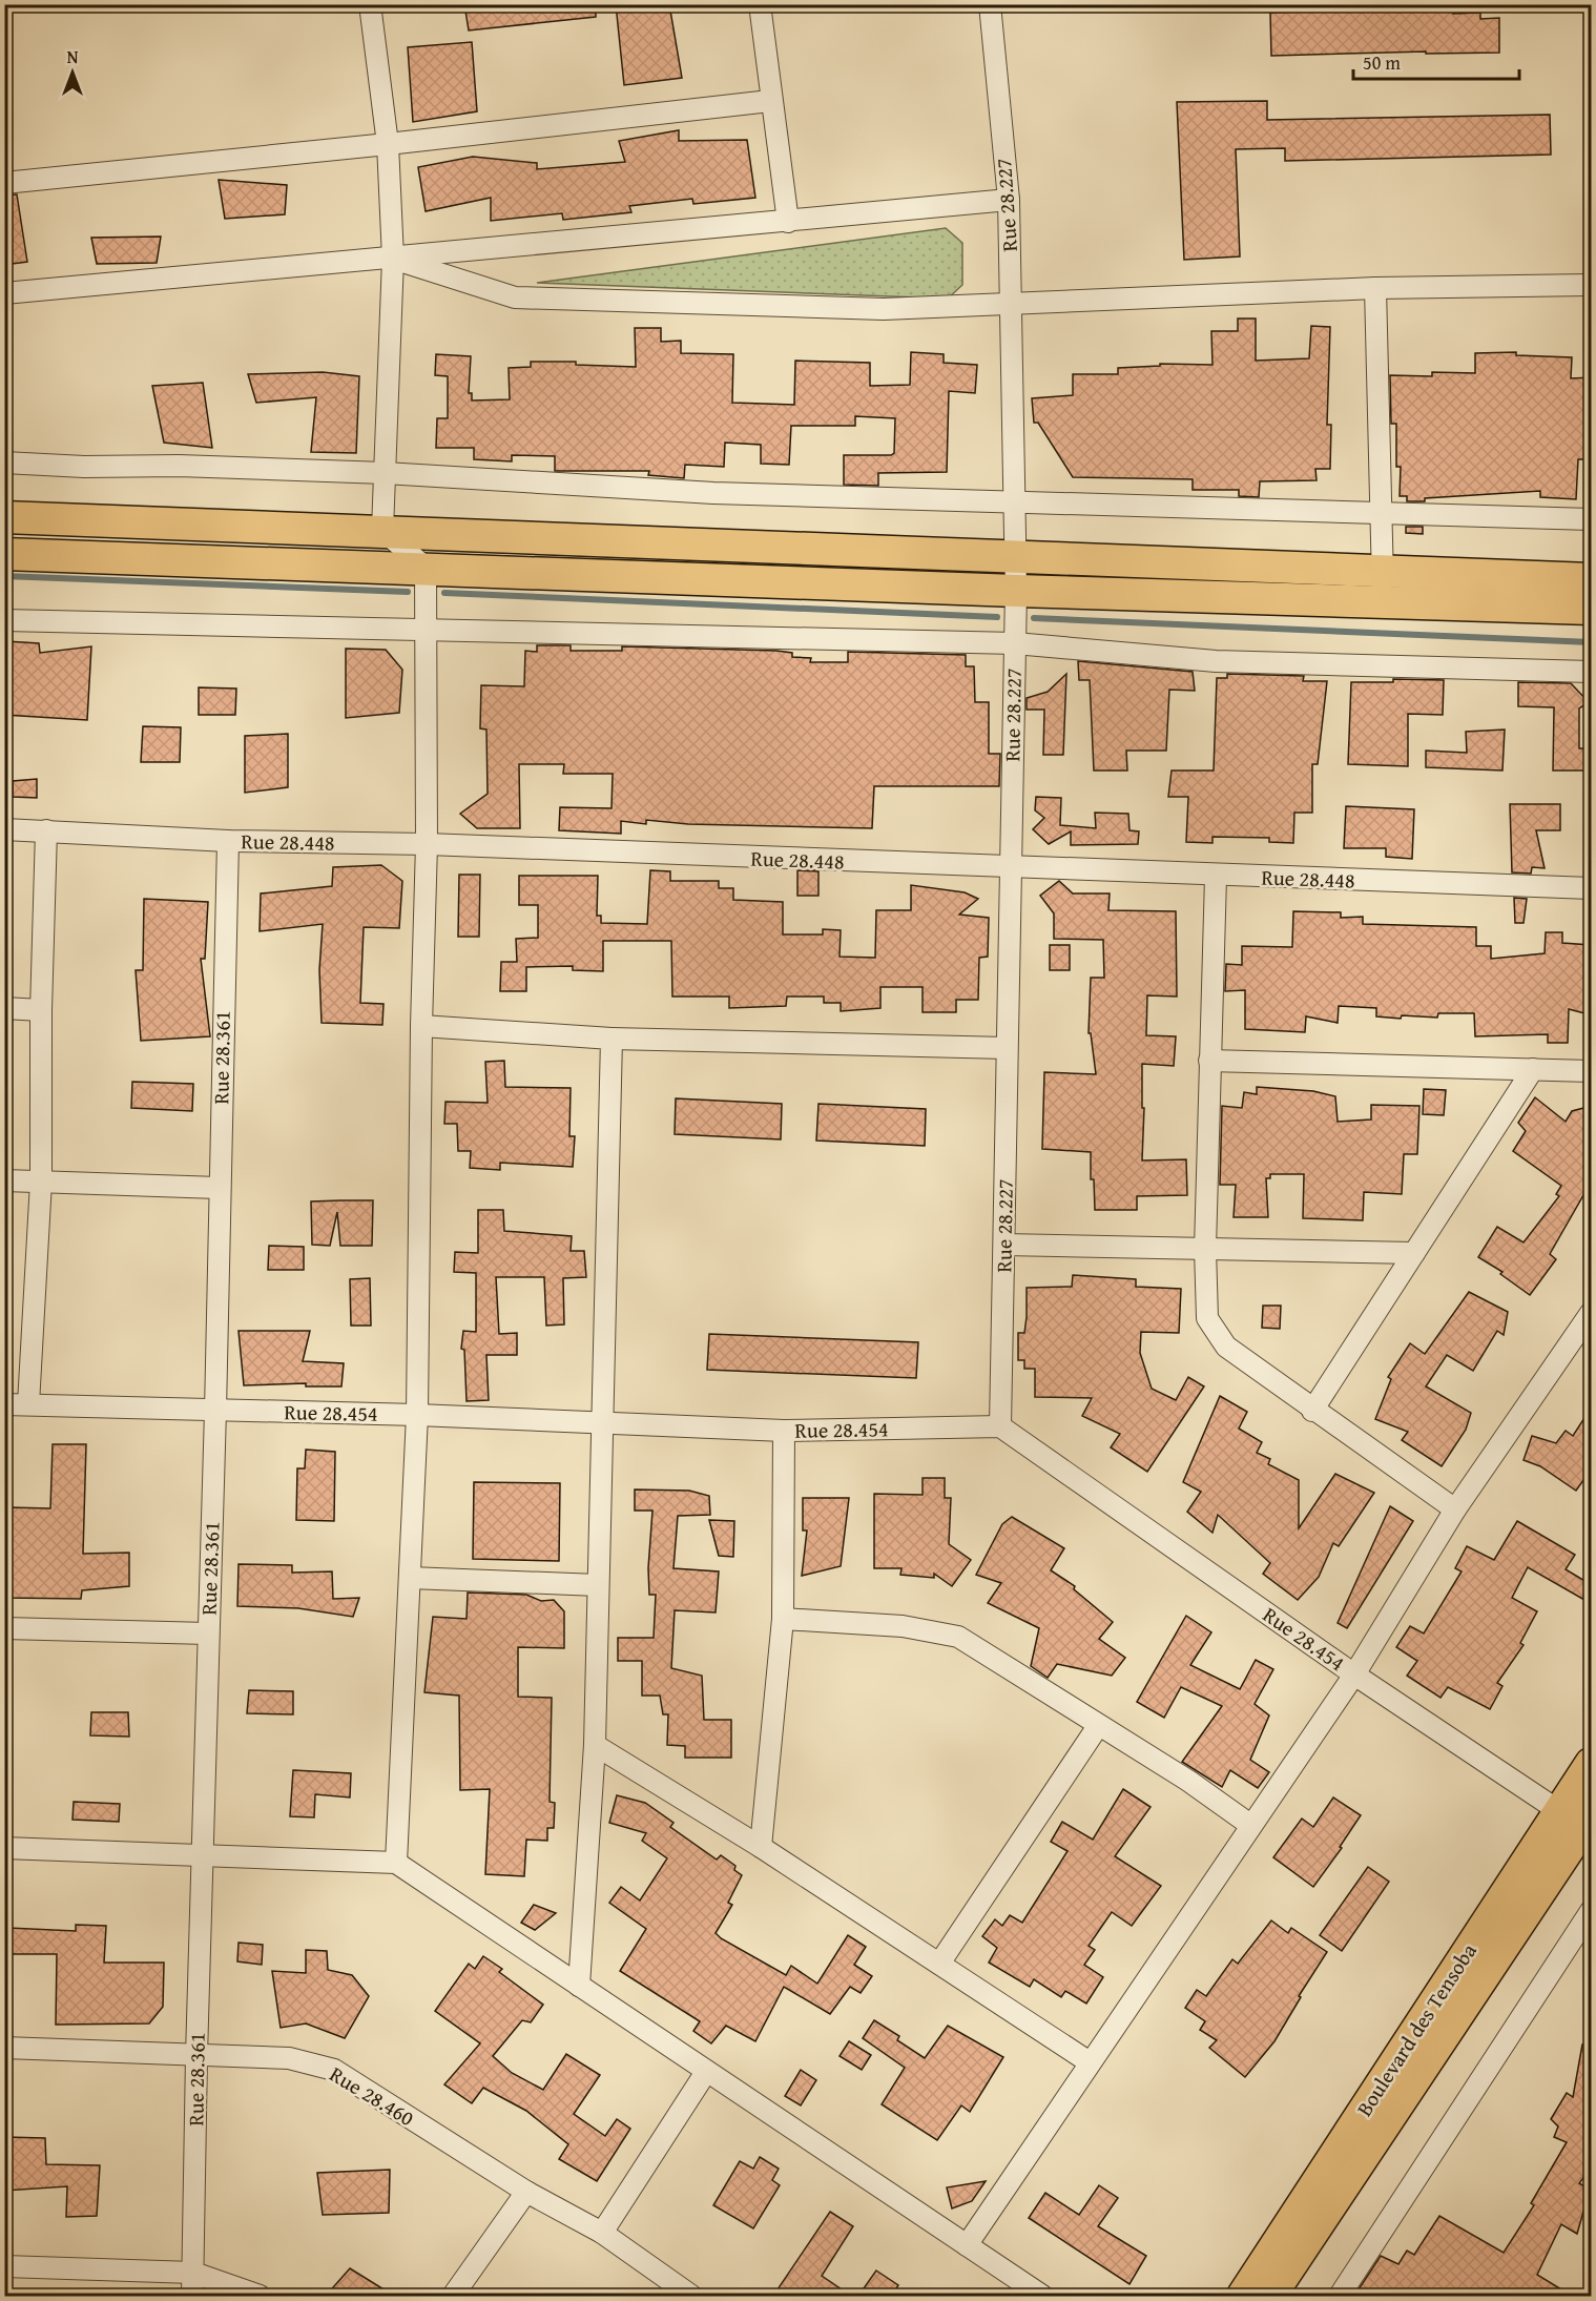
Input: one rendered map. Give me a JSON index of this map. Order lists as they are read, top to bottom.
{
  "streets": {
    "main road": ["Boulevard des Tensoba"],
    "street": [
      "Rue 28.227",
      "Rue 28.448",
      "Rue 28.361",
      "Rue 28.454",
      "Rue 28.460"
    ]
  },
  "crossings": [
    ["Rue 28.227", "Rue 28.448"],
    ["Rue 28.227", "Rue 28.454"],
    ["Rue 28.448", "Rue 28.361"],
    ["Rue 28.361", "Rue 28.454"],
    ["Rue 28.361", "Rue 28.460"],
    ["Rue 28.454", "Boulevard des Tensoba"]
  ],
  "scale_bar": "50 m",
  "north": "top"
}
